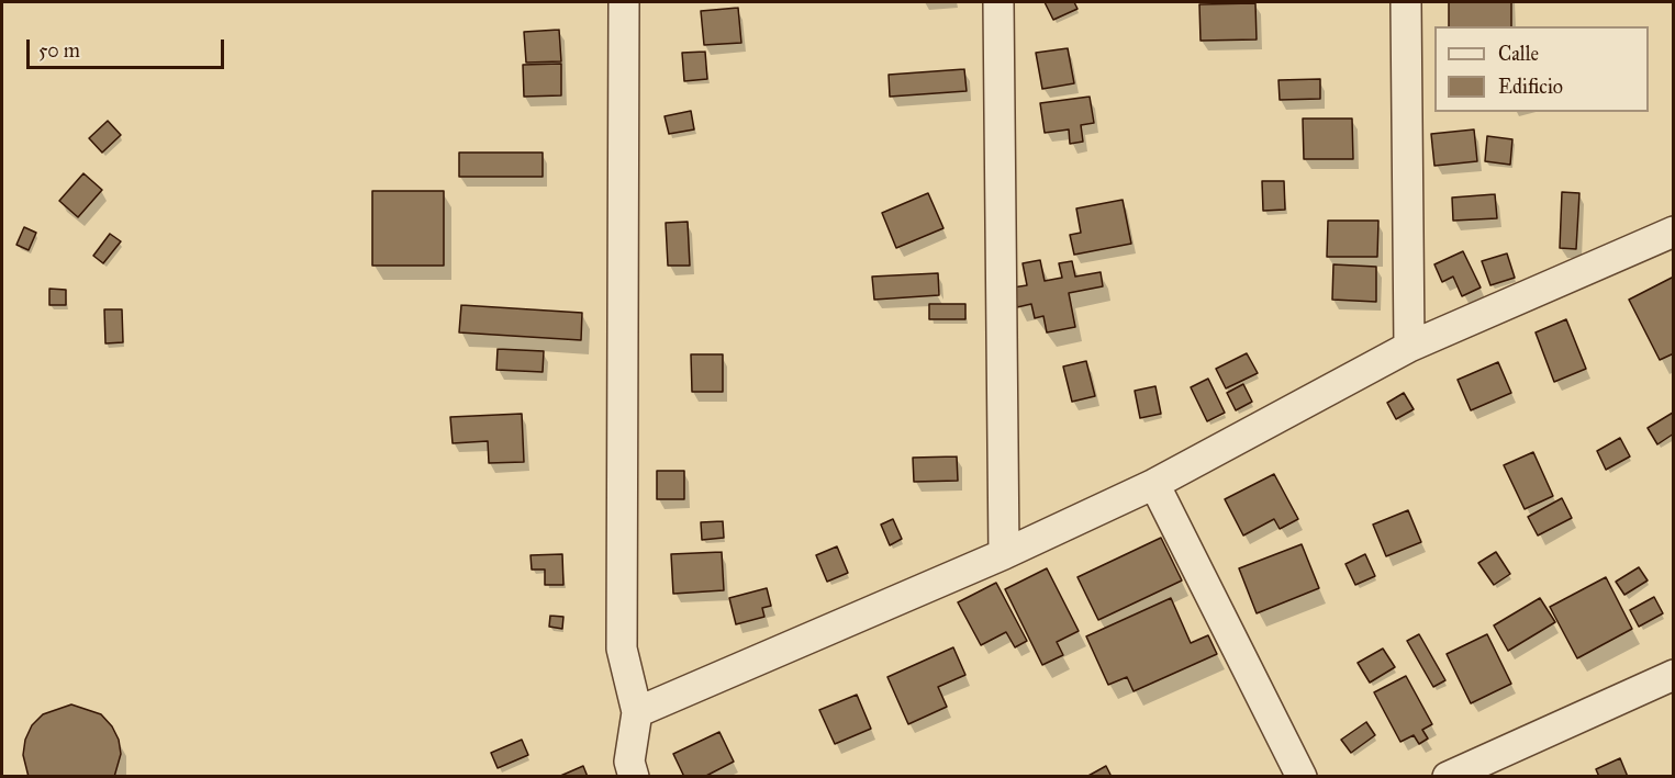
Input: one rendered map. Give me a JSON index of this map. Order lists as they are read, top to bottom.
{
  "legend": ["Calle", "Edificio"],
  "scale_bar": "50 m"
}
